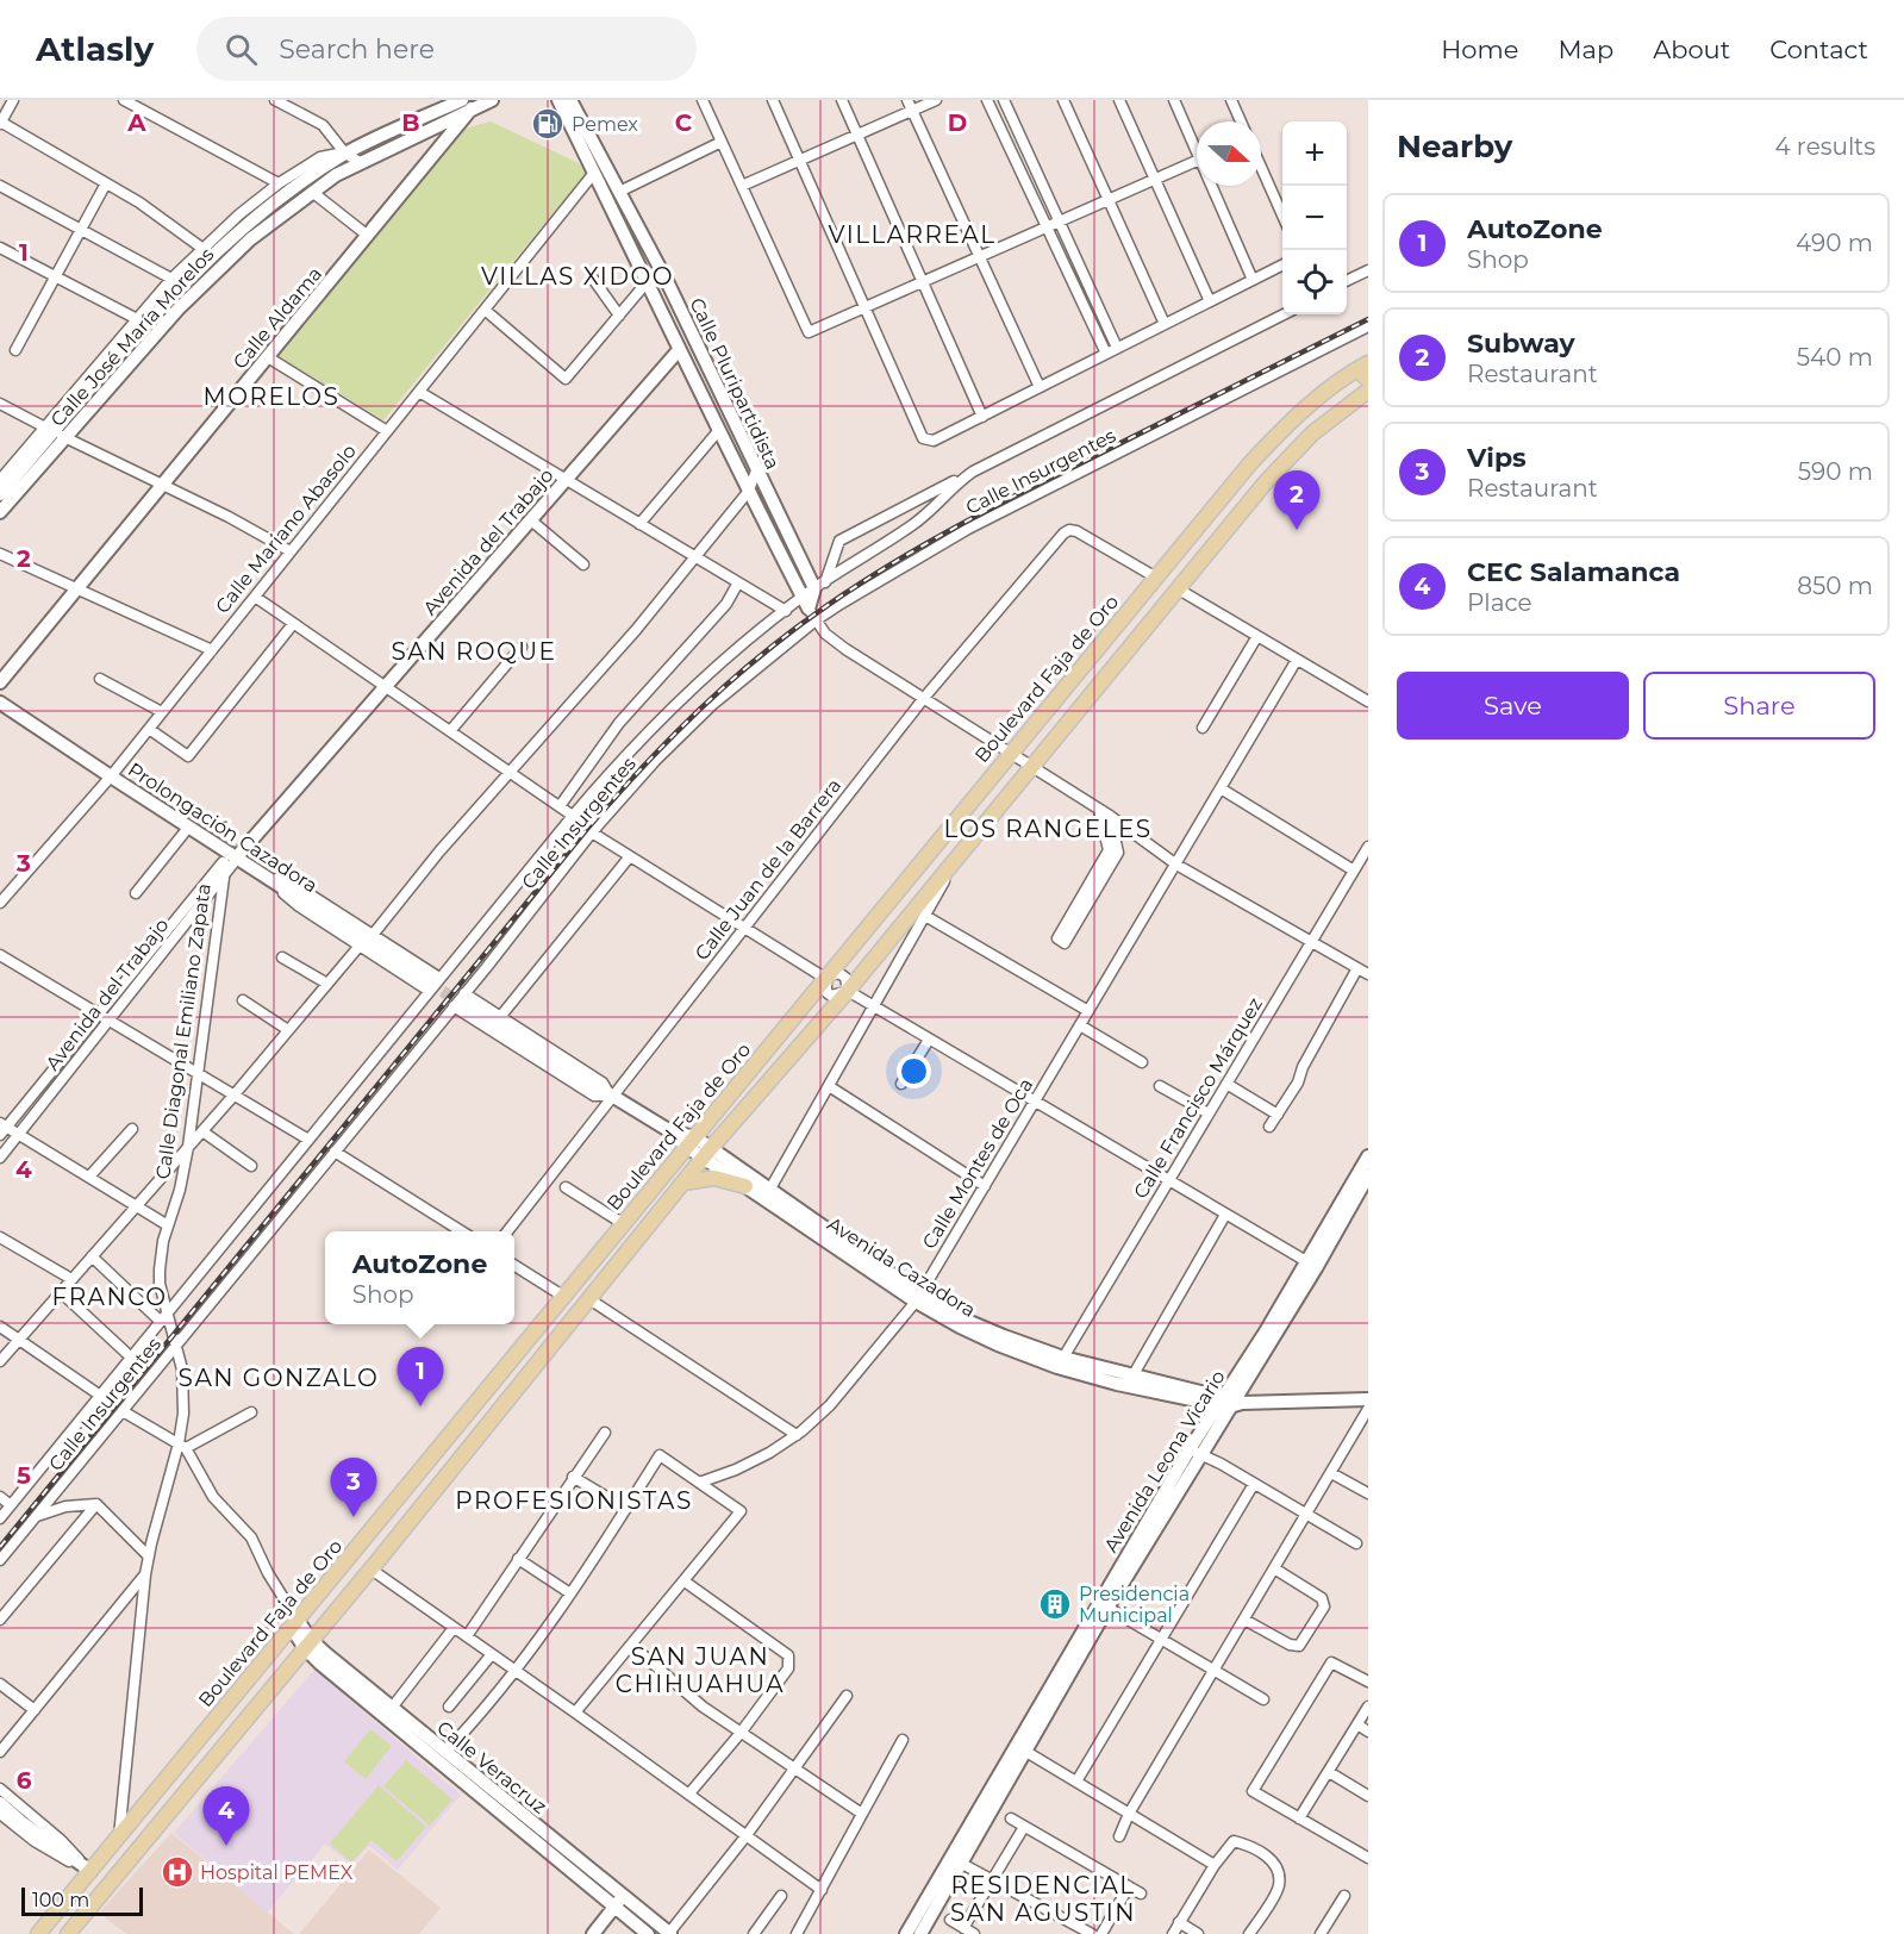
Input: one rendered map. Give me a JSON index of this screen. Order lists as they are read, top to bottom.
{
  "streets": {
    "main road": ["Boulevard Faja de Oro"],
    "street": [
      "Calle Aldama",
      "Calle José María Morelos",
      "Calle Pluripartidista",
      "Calle Insurgentes",
      "Calle Mariano Abasolo",
      "Avenida del Trabajo",
      "Prolongación Cazadora",
      "Calle Juan de la Barrera",
      "Calle Diagonal Emiliano Zapata",
      "Calle Francisco Márquez",
      "Calle Montes de Oca",
      "Avenida Cazadora",
      "Avenida Leona Vicario",
      "Calle Veracruz"
    ]
  },
  "crossings": [
    ["Calle Aldama", "Calle José María Morelos"],
    ["Calle Pluripartidista", "Calle Insurgentes"],
    ["Calle Pluripartidista", "Calle Mariano Abasolo"],
    ["Calle Pluripartidista", "Avenida del Trabajo"],
    ["Calle Pluripartidista", "Boulevard Faja de Oro"],
    ["Calle Pluripartidista", "Calle Juan de la Barrera"],
    ["Calle Pluripartidista", "Calle Francisco Márquez"],
    ["Calle Pluripartidista", "Calle Montes de Oca"],
    ["Calle Insurgentes", "Prolongación Cazadora"],
    ["Calle Insurgentes", "Calle Diagonal Emiliano Zapata"],
    ["Calle Mariano Abasolo", "Prolongación Cazadora"],
    ["Avenida del Trabajo", "Prolongación Cazadora"],
    ["Avenida del Trabajo", "Calle Diagonal Emiliano Zapata"],
    ["Boulevard Faja de Oro", "Calle Juan de la Barrera"],
    ["Boulevard Faja de Oro", "Calle Diagonal Emiliano Zapata"],
    ["Boulevard Faja de Oro", "Avenida Cazadora"],
    ["Boulevard Faja de Oro", "Calle Veracruz"],
    ["Calle Francisco Márquez", "Avenida Cazadora"],
    ["Calle Montes de Oca", "Avenida Cazadora"],
    ["Avenida Cazadora", "Avenida Leona Vicario"]
  ],
  "districts": [
    "VILLARREAL",
    "VILLAS XIDOO",
    "MORELOS",
    "SAN ROQUE",
    "LOS RANGELES",
    "FRANCO",
    "SAN GONZALO",
    "PROFESIONISTAS",
    "SAN JUAN CHIHUAHUA",
    "RESIDENCIAL SAN AGUSTIN"
  ],
  "places": {
    "fuel station": ["Pemex"],
    "building": ["Presidencia Municipal"],
    "hospital": ["Hospital PEMEX"]
  },
  "scale_bar": "100 m",
  "north": "right",
  "page": {
    "header": "Atlasly",
    "search": "Search here",
    "nav": [
      "Home",
      "Map",
      "About",
      "Contact"
    ],
    "heading": ["Nearby", "4 results"],
    "map_buttons": ["+", "−"],
    "list": [
      {
        "mark": "1",
        "name": "AutoZone",
        "note": "Shop",
        "value": "490 m"
      },
      {
        "mark": "2",
        "name": "Subway",
        "note": "Restaurant",
        "value": "540 m"
      },
      {
        "mark": "3",
        "name": "Vips",
        "note": "Restaurant",
        "value": "590 m"
      },
      {
        "mark": "4",
        "name": "CEC Salamanca",
        "note": "Place",
        "value": "850 m"
      }
    ],
    "pins": [
      "2",
      "1",
      "3",
      "4"
    ],
    "buttons": ["Save", "Share"],
    "popup": ["AutoZone", "Shop"],
    "scale": "100 m"
  },
  "grid": {
    "columns": [
      "A",
      "B",
      "C",
      "D"
    ],
    "rows": [
      "1",
      "2",
      "3",
      "4",
      "5",
      "6"
    ]
  }
}
